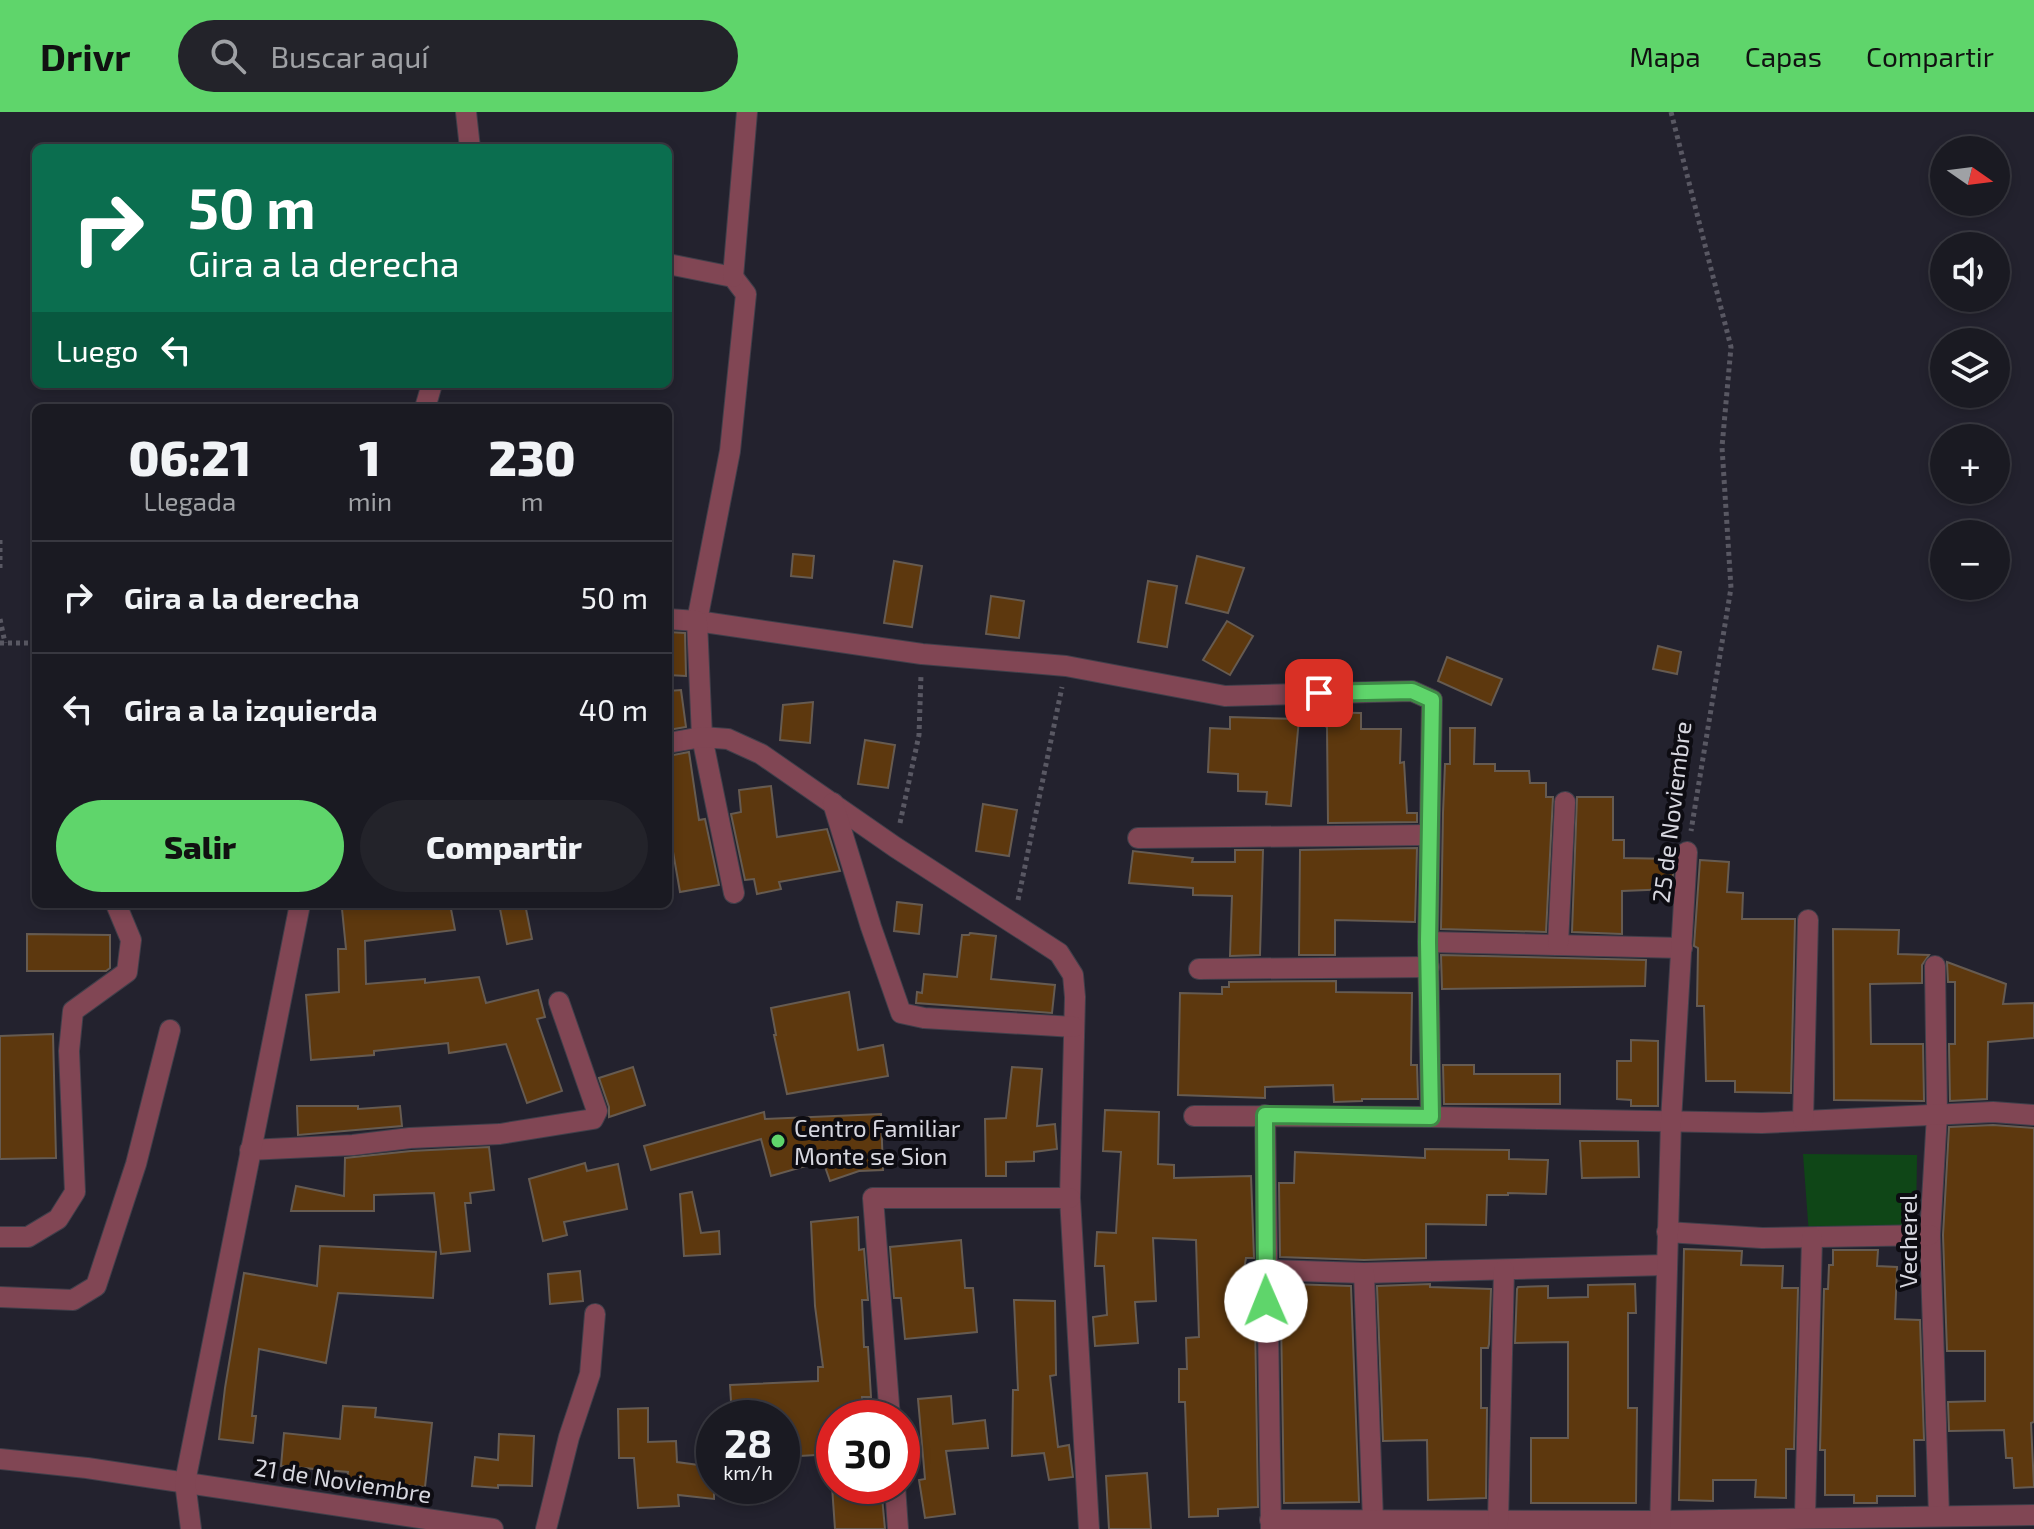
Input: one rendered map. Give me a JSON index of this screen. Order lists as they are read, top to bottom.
{
  "streets": {
    "street": ["25 de Noviembre", "Vecherel", "21 de Noviembre"]
  },
  "places": ["Centro Familiar Monte se Sion"],
  "north": "right",
  "page": {
    "header": "Drivr",
    "search": "Buscar aquí",
    "nav": ["Mapa", "Capas", "Compartir"],
    "map_buttons": ["+", "−"],
    "turn": ["50 m", "Gira a la derecha"],
    "then": "Luego",
    "eta": [
      "06:21",
      "Llegada",
      "1",
      "min",
      "230",
      "m"
    ],
    "list": [
      {
        "name": "Gira a la derecha",
        "value": "50 m"
      },
      {
        "name": "Gira a la izquierda",
        "value": "40 m"
      }
    ],
    "buttons": ["Salir", "Compartir"],
    "speed": "28 km/h",
    "limit": "30"
  }
}
